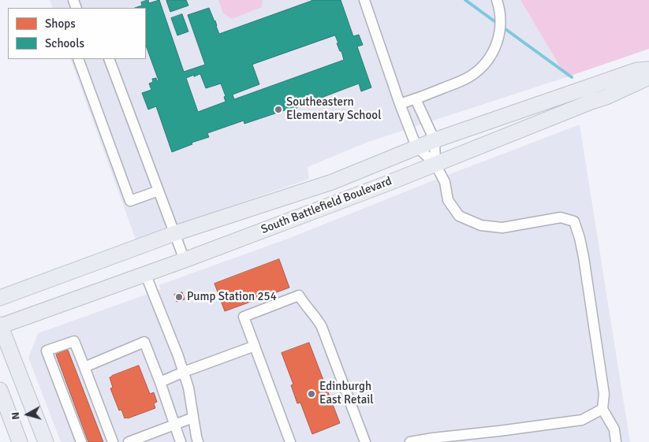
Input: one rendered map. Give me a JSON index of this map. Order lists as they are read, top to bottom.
{
  "streets": {
    "highway": ["South Battlefield Boulevard"]
  },
  "places": ["Southeastern Elementary School", "Pump Station 254", "Edinburgh East Retail"],
  "legend": ["Shops", "Schools"],
  "north": "left"
}
